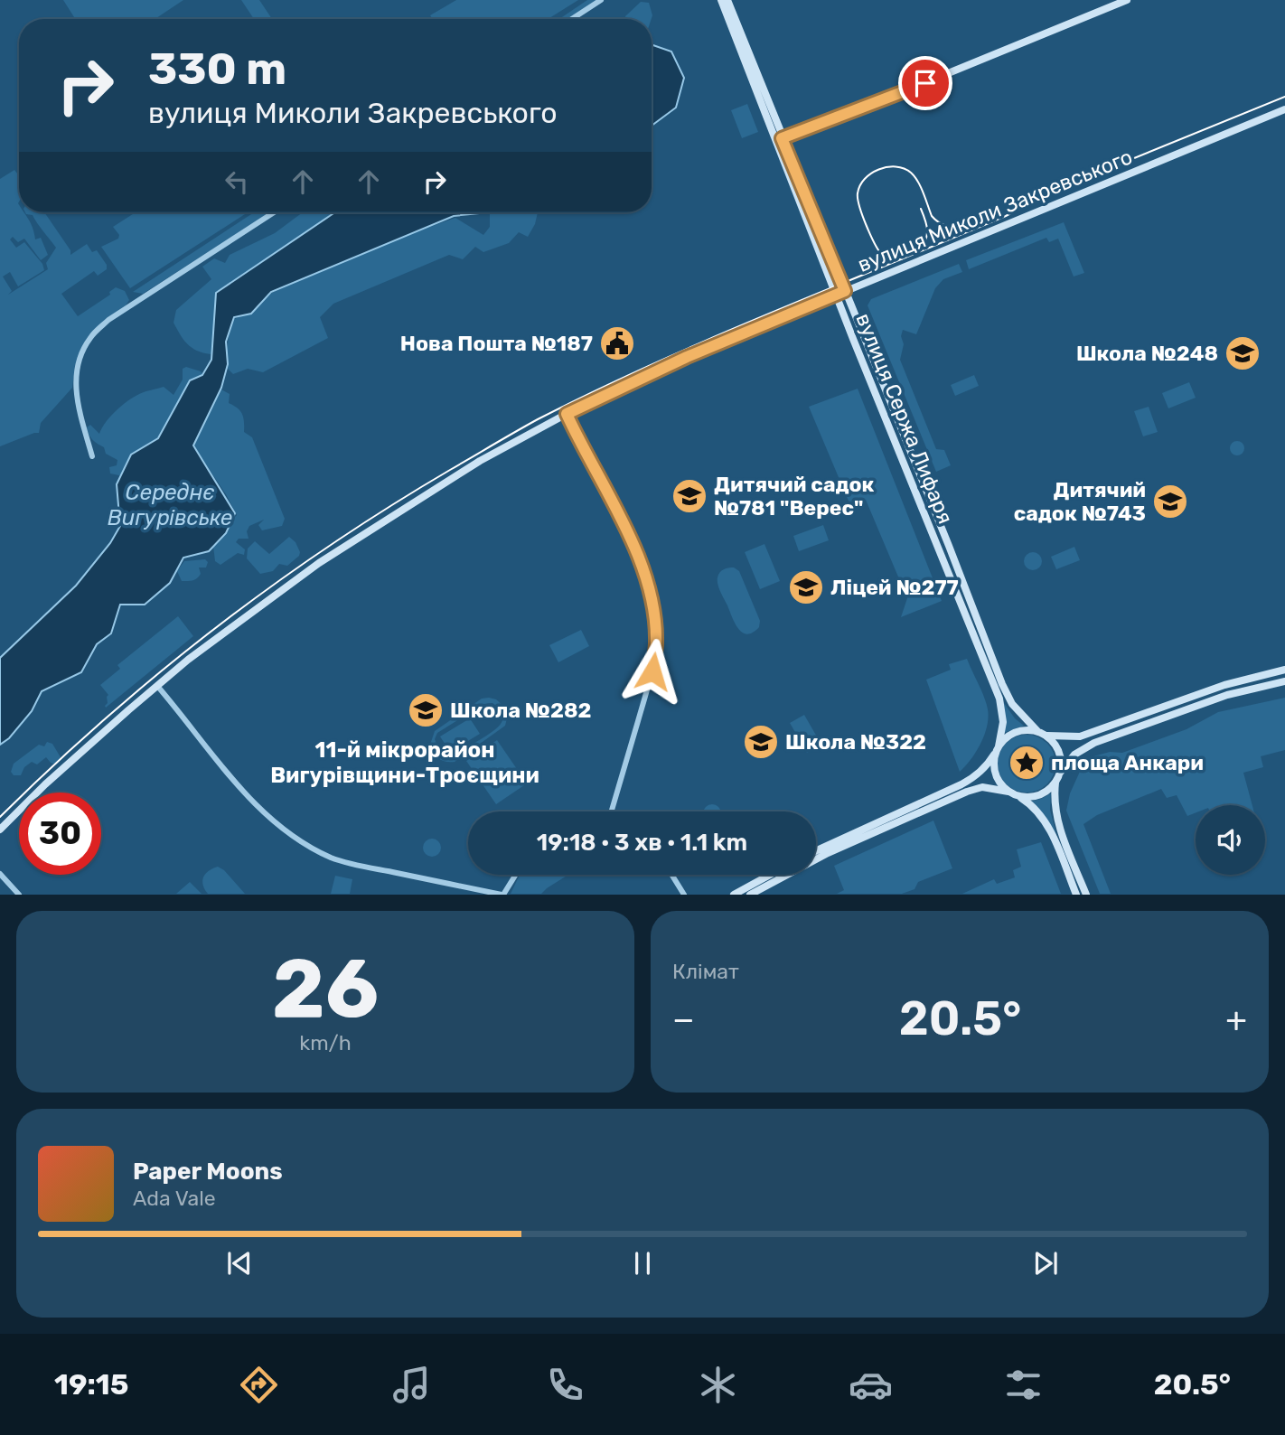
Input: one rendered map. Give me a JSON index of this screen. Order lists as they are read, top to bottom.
{
  "streets": {
    "street": ["вулиця Миколи Закревського", "вулиця Сержа Лифаря"]
  },
  "crossings": [
    ["вулиця Миколи Закревського", "вулиця Сержа Лифаря"]
  ],
  "districts": ["11-й мікрорайон Вигурівщини-Троєщини"],
  "water": ["Середнє Вигурівське"],
  "places": {
    "public building": ["Нова Пошта №187"],
    "school or university": [
      "Школа №248",
      "Дитячий садок №781 \"Верес\"",
      "Дитячий садок №743",
      "Ліцей №277",
      "Школа №282",
      "Школа №322"
    ],
    "place": ["площа Анкари"]
  },
  "page": {
    "turn": ["330 m", "вулиця Миколи Закревського"],
    "limit": "30",
    "trip": "19:18 · 3 хв · 1.1 km",
    "tile": [
      ["26", "km/h"],
      "Клімат"
    ],
    "heat": ["−", "20.5°", "+"],
    "song": ["Paper Moons", "Ada Vale"],
    "tabs": ["19:15", "20.5°"]
  }
}
